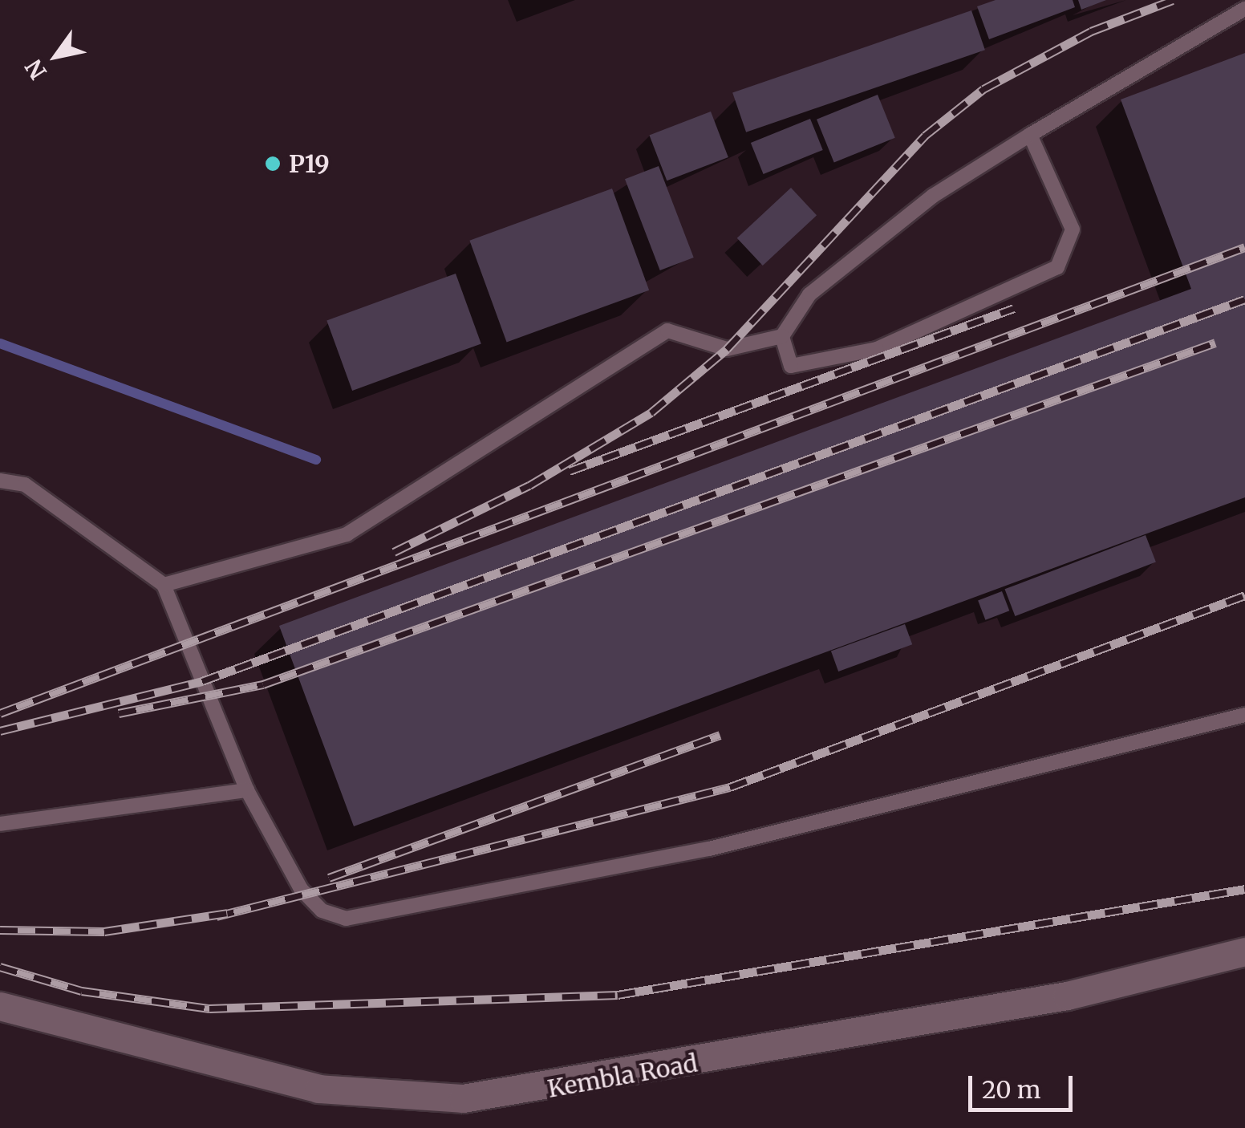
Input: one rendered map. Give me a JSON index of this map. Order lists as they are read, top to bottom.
{
  "streets": {
    "street": ["Kembla Road"]
  },
  "places": ["P19"],
  "scale_bar": "20 m",
  "north": "bottom left"
}
